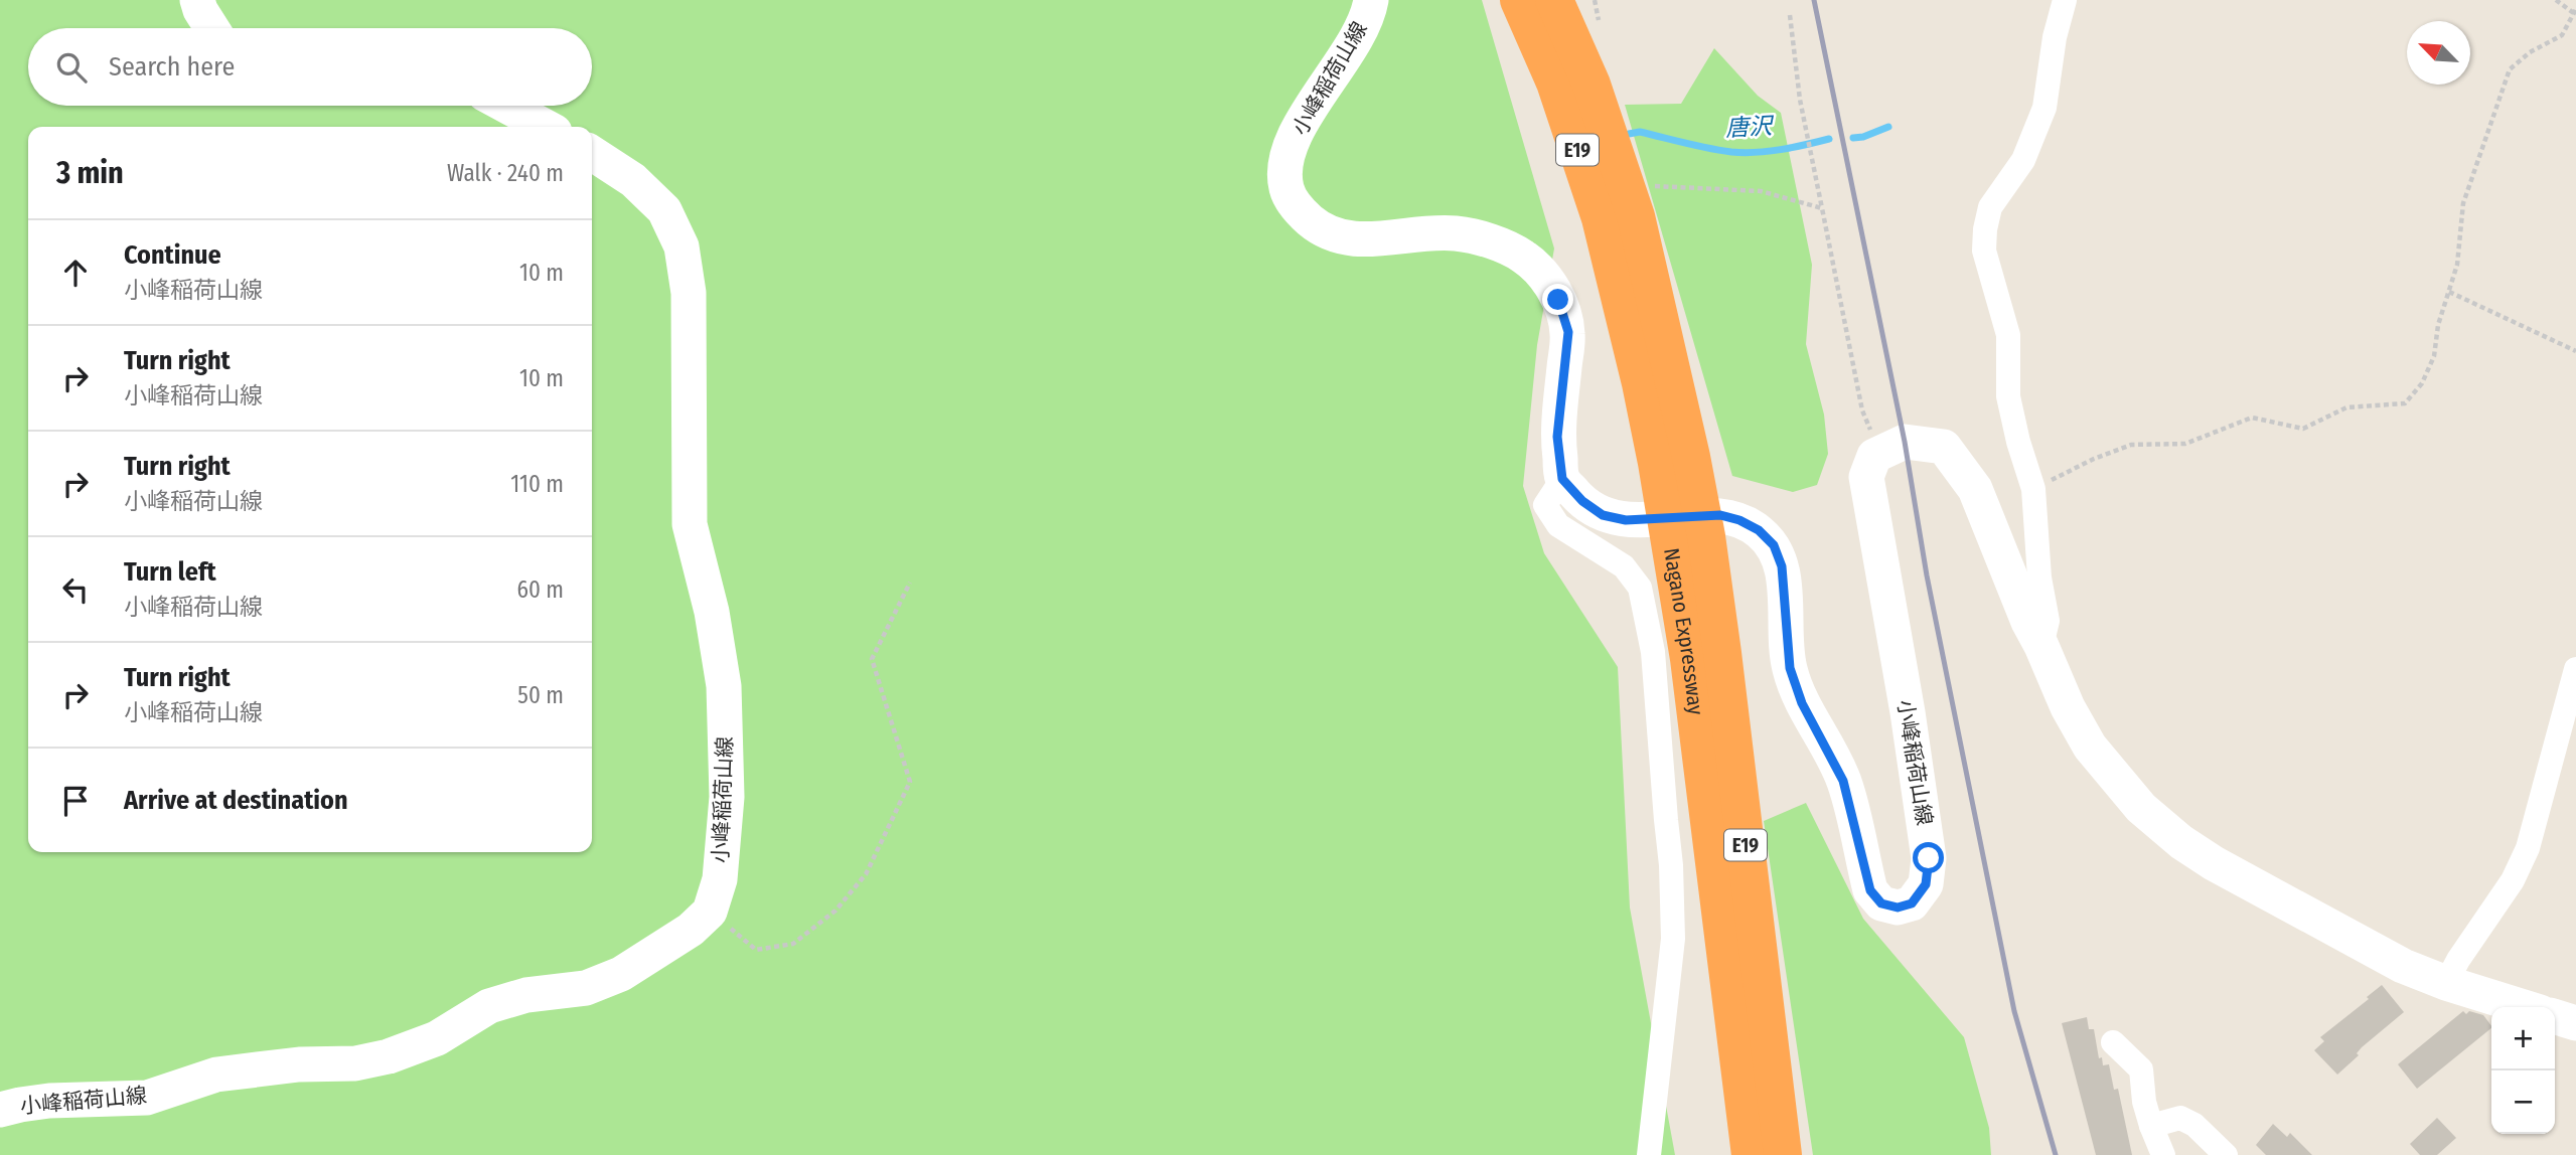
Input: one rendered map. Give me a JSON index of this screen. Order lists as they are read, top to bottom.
{
  "streets": {
    "highway": ["E19", "Nagano Expressway"],
    "main road": ["小峰稲荷山線"]
  },
  "water": ["唐沢"],
  "north": "top left",
  "page": {
    "search": "Search here",
    "heading": ["3 min", "Walk · 240 m"],
    "list": [
      ["Continue", "小峰稲荷山線", "10 m"],
      ["Turn right", "小峰稲荷山線", "10 m"],
      ["Turn right", "小峰稲荷山線", "110 m"],
      ["Turn left", "小峰稲荷山線", "60 m"],
      ["Turn right", "小峰稲荷山線", "50 m"],
      "Arrive at destination"
    ],
    "map_buttons": ["+", "−"]
  }
}
